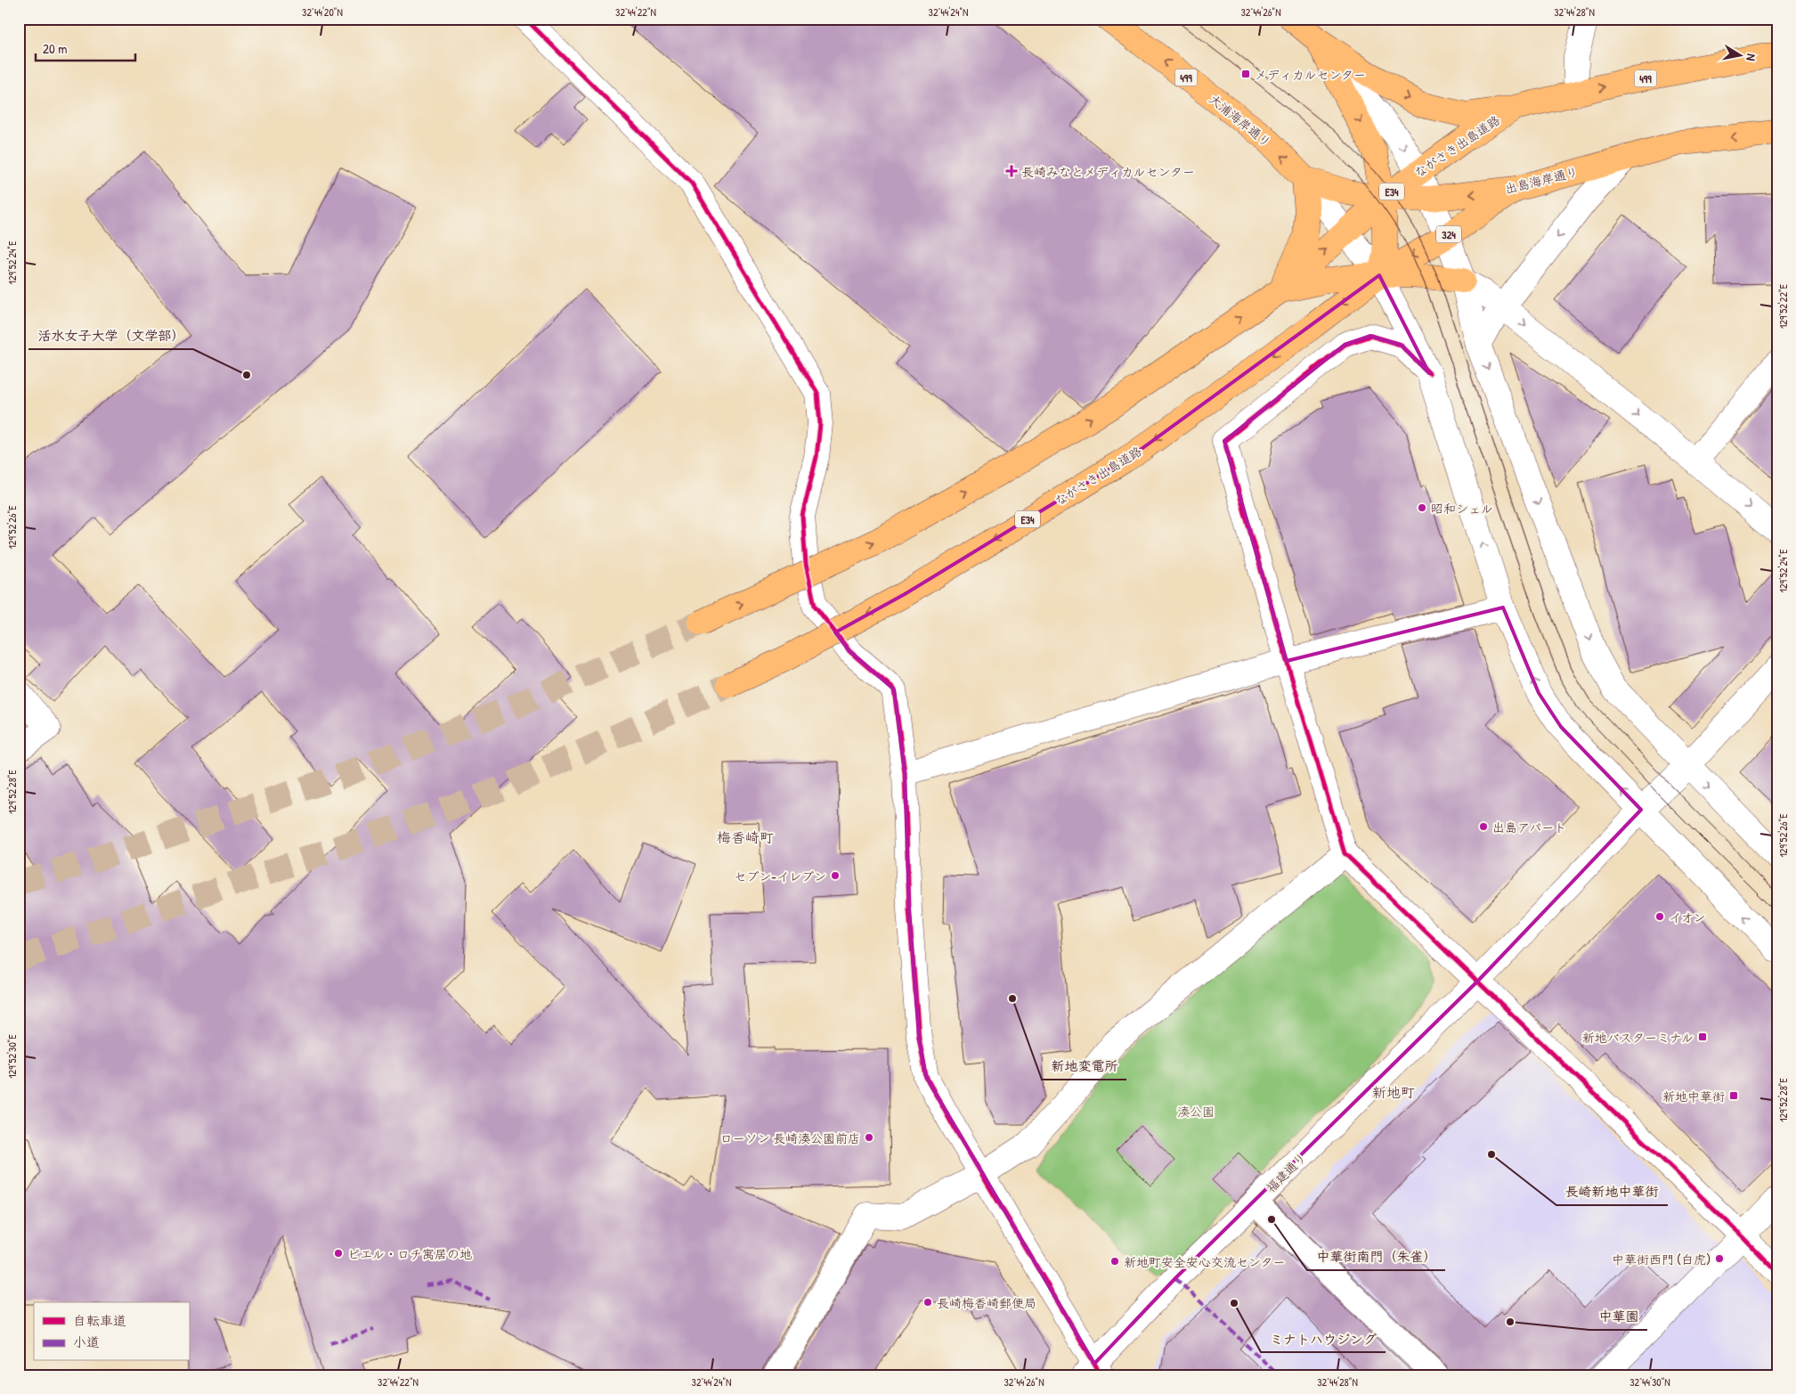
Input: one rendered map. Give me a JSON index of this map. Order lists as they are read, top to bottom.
{
  "streets": {
    "highway": [
      "499",
      "大浦海岸通り",
      "ながさき出島道路",
      "出島海岸通り",
      "E34",
      "324"
    ],
    "street": ["福建通り"]
  },
  "crossings": [
    ["499", "ながさき出島道路"],
    ["大浦海岸通り", "出島海岸通り"],
    ["ながさき出島道路", "出島海岸通り"]
  ],
  "one_way": ["大浦海岸通り"],
  "districts": ["梅香崎町", "新地町"],
  "parks": ["湊公園"],
  "places": {
    "transit": ["メディカルセンター", "新地バスターミナル", "新地中華街"],
    "health": ["長崎みなとメディカルセンター"],
    "other": [
      "活水女子大学（文学部）",
      "昭和シェル",
      "出島アパート",
      "セブン-イレブン",
      "イオン",
      "新地変電所",
      "ローソン 長崎湊公園前店",
      "長崎新地中華街",
      "中華街南門（朱雀）",
      "ピエル・ロチ寓居の地",
      "中華街西門 (白虎)",
      "新地町安全安心交流センター",
      "長崎梅香崎郵便局",
      "ミナトハウジング",
      "中華園"
    ]
  },
  "legend": ["自転車道", "小道"],
  "scale_bar": "20 m",
  "north": "right",
  "coordinates": [
    "32°44'20\"N",
    "32°44'22\"N",
    "32°44'24\"N",
    "32°44'26\"N",
    "32°44'28\"N",
    "129°52'24\"E",
    "129°52'22\"E",
    "129°52'26\"E",
    "129°52'28\"E",
    "129°52'30\"E",
    "32°44'30\"N"
  ]
}
